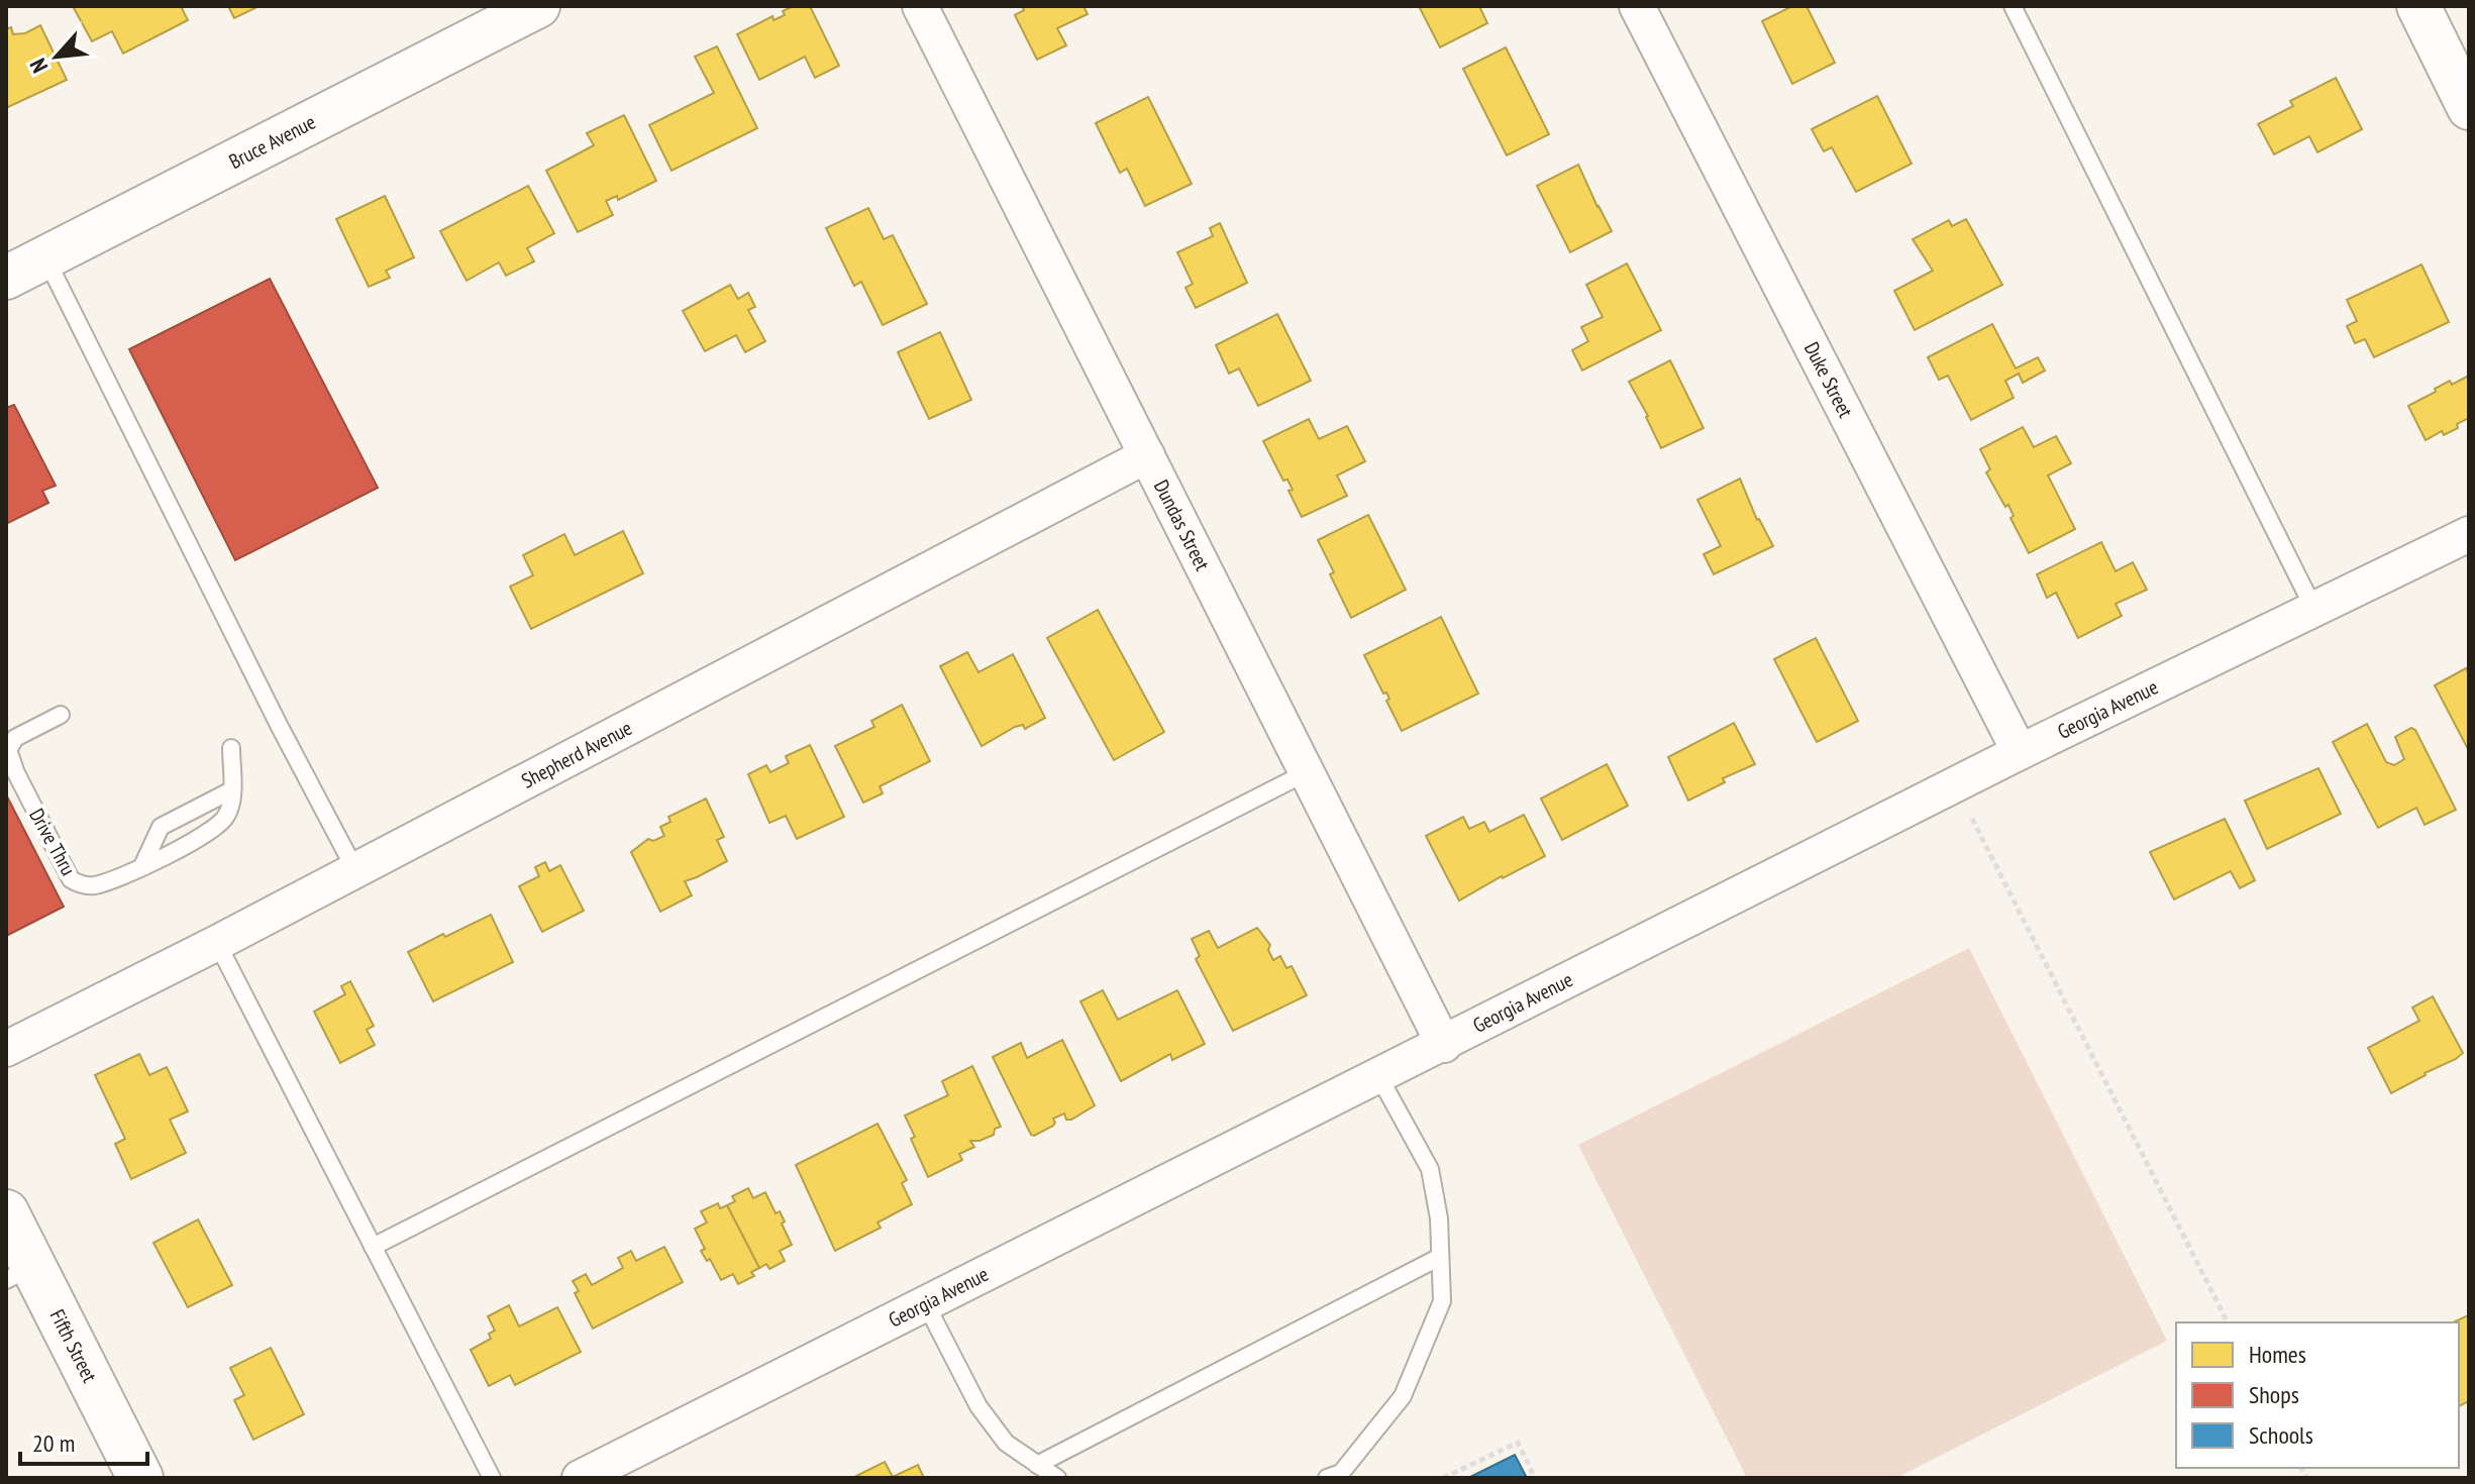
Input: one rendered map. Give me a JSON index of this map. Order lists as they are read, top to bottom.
{
  "streets": {
    "main road": ["Fifth Street"],
    "street": [
      "Bruce Avenue",
      "Duke Street",
      "Dundas Street",
      "Georgia Avenue",
      "Shepherd Avenue"
    ],
    "lane": ["Drive Thru"]
  },
  "crossings": [
    ["Duke Street", "Georgia Avenue"],
    ["Dundas Street", "Georgia Avenue"],
    ["Dundas Street", "Shepherd Avenue"]
  ],
  "legend": ["Homes", "Shops", "Schools"],
  "scale_bar": "20 m",
  "north": "bottom left"
}
